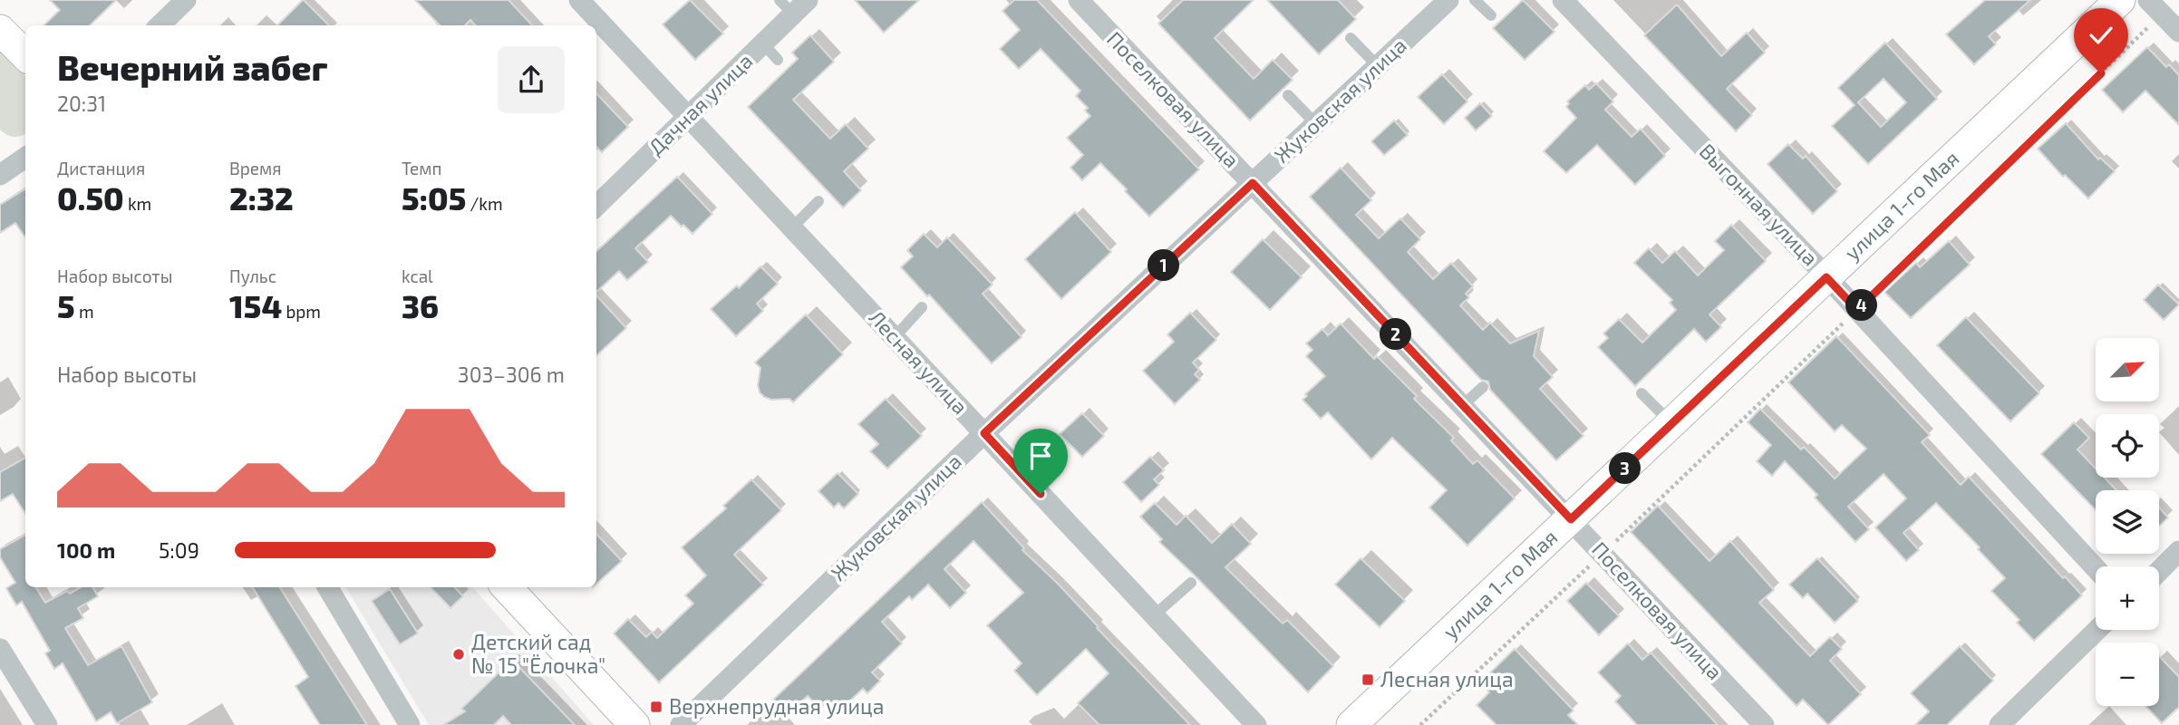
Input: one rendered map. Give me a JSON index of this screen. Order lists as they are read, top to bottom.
{
  "streets": {
    "main road": ["улица 1-го Мая"],
    "street": [
      "Поселковая улица",
      "Жуковская улица",
      "Дачная улица",
      "Выгонная улица",
      "Лесная улица"
    ]
  },
  "crossings": [
    ["Поселковая улица", "Жуковская улица"],
    ["Поселковая улица", "улица 1-го Мая"],
    ["Жуковская улица", "Лесная улица"],
    ["Дачная улица", "Лесная улица"],
    ["Выгонная улица", "улица 1-го Мая"]
  ],
  "places": {
    "other": ["Детский сад № 15 \"Ёлочка\""],
    "transit": ["Лесная улица", "Верхнепрудная улица"]
  },
  "north": "top right",
  "page": {
    "heading": ["Вечерний забег", "20:31"],
    "stats": [
      ["Дистанция", "0.50 km"],
      ["Время", "2:32"],
      ["Темп", "5:05 /km"],
      ["Набор высоты", "5 m"],
      ["Пульс", "154 bpm"],
      ["kcal", "36"]
    ],
    "pins": [
      "1",
      "4",
      "2",
      "3"
    ],
    "map_buttons": ["+", "−"],
    "chart": ["Набор высоты", "303–306 m"],
    "list": [
      {
        "name": "100 m",
        "note": "5:09"
      }
    ]
  }
}
